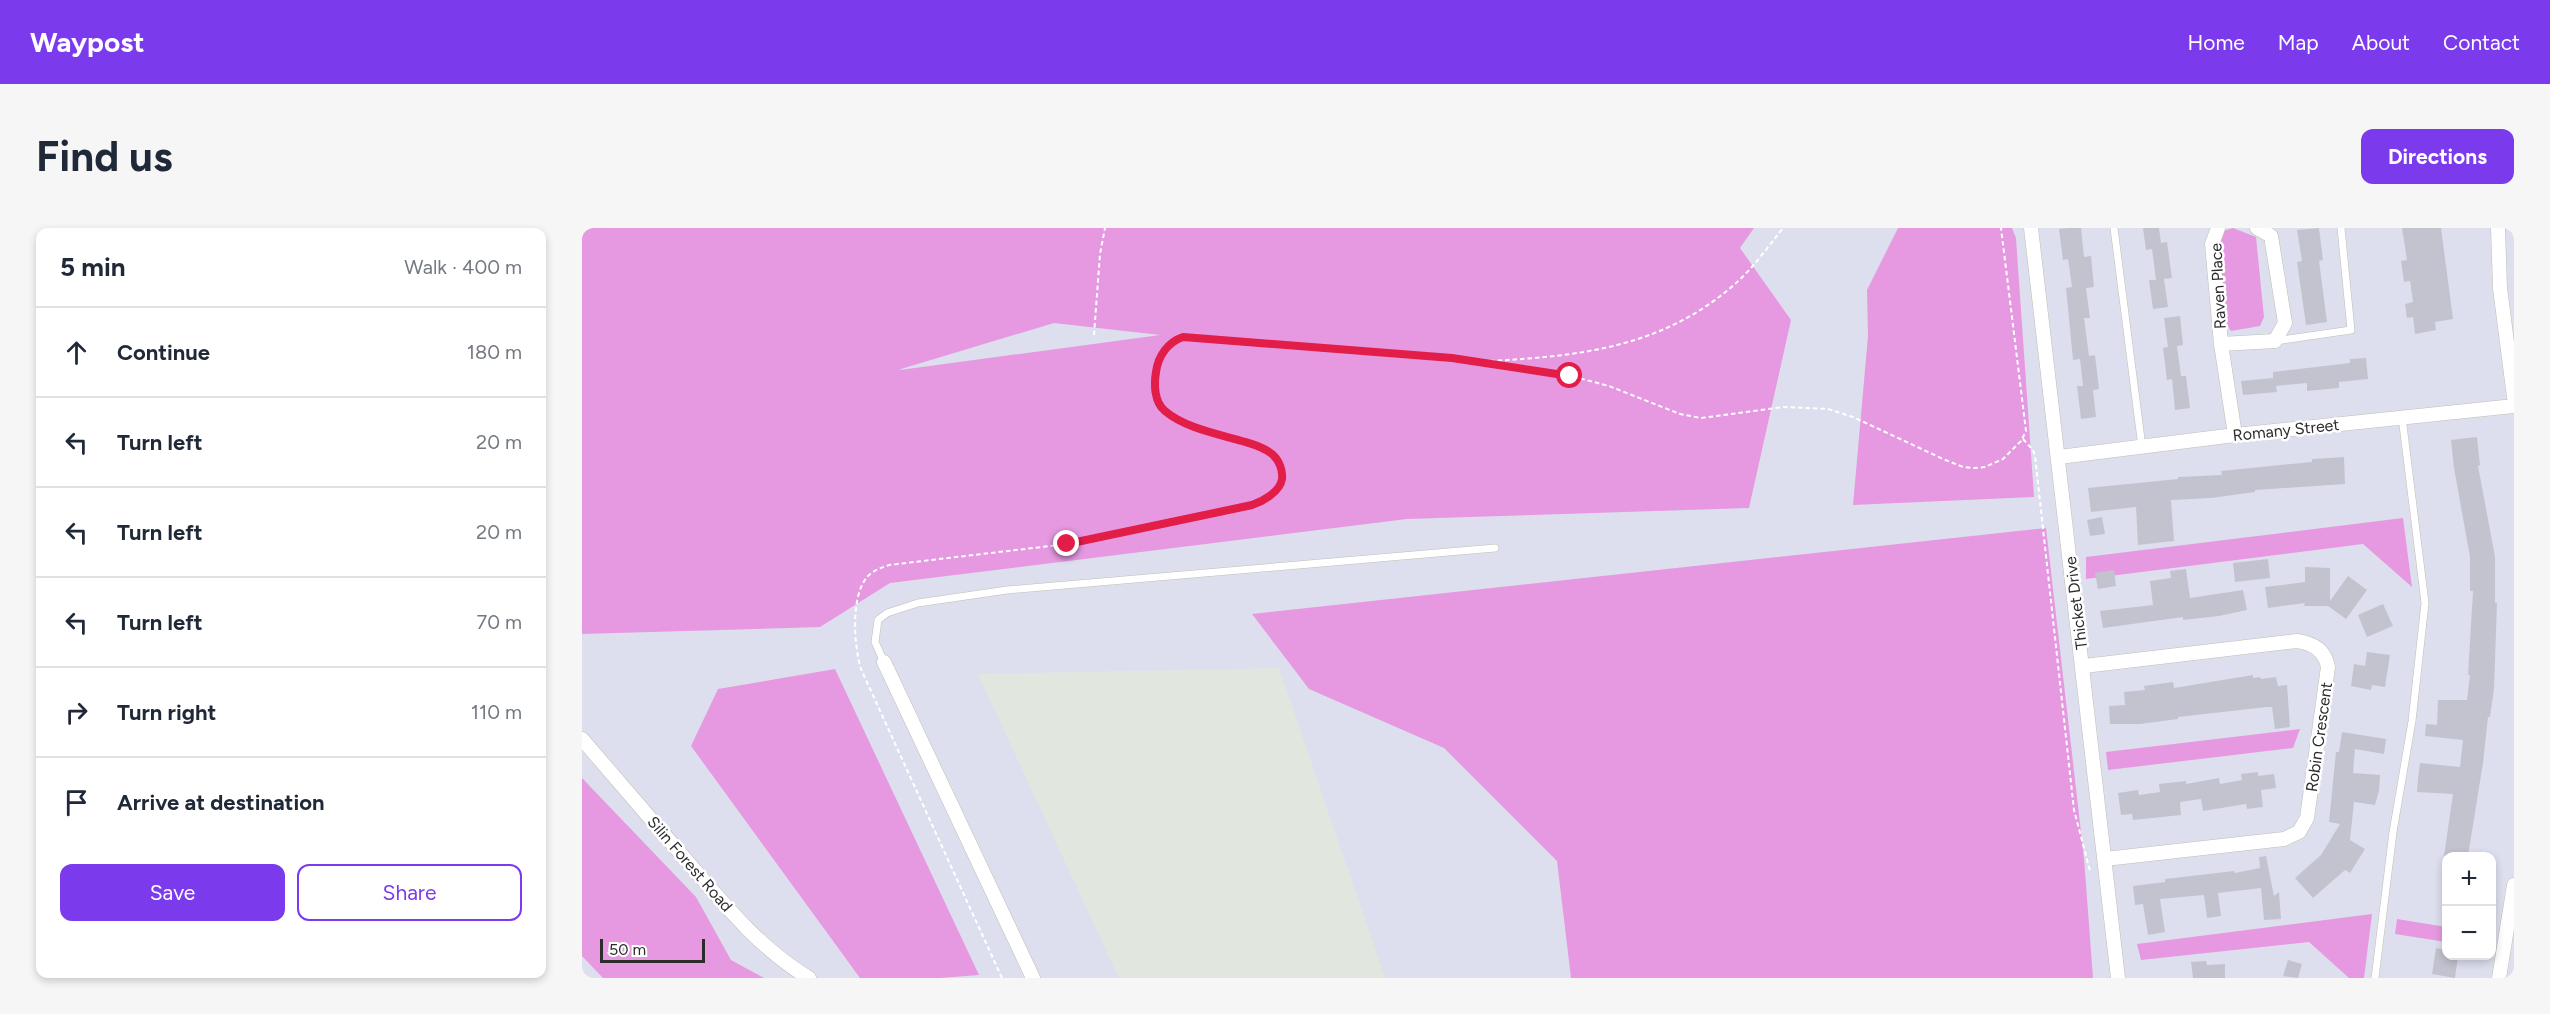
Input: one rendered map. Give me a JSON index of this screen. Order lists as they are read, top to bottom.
{
  "streets": {
    "street": [
      "Raven Place",
      "Romany Street",
      "Thicket Drive",
      "Robin Crescent",
      "Silin Forest Road"
    ]
  },
  "crossings": [
    ["Raven Place", "Romany Street"],
    ["Romany Street", "Thicket Drive"],
    ["Thicket Drive", "Robin Crescent"]
  ],
  "scale_bar": "50 m",
  "page": {
    "header": "Waypost",
    "nav": [
      "Home",
      "Map",
      "About",
      "Contact"
    ],
    "buttons": [
      "Directions",
      ["Save", "Share"]
    ],
    "title": "Find us",
    "heading": ["5 min", "Walk · 400 m"],
    "list": [
      ["Continue", "180 m"],
      ["Turn left", "20 m"],
      ["Turn left", "20 m"],
      ["Turn left", "70 m"],
      ["Turn right", "110 m"],
      "Arrive at destination"
    ],
    "map_buttons": ["+", "−"],
    "scale": "50 m"
  }
}
